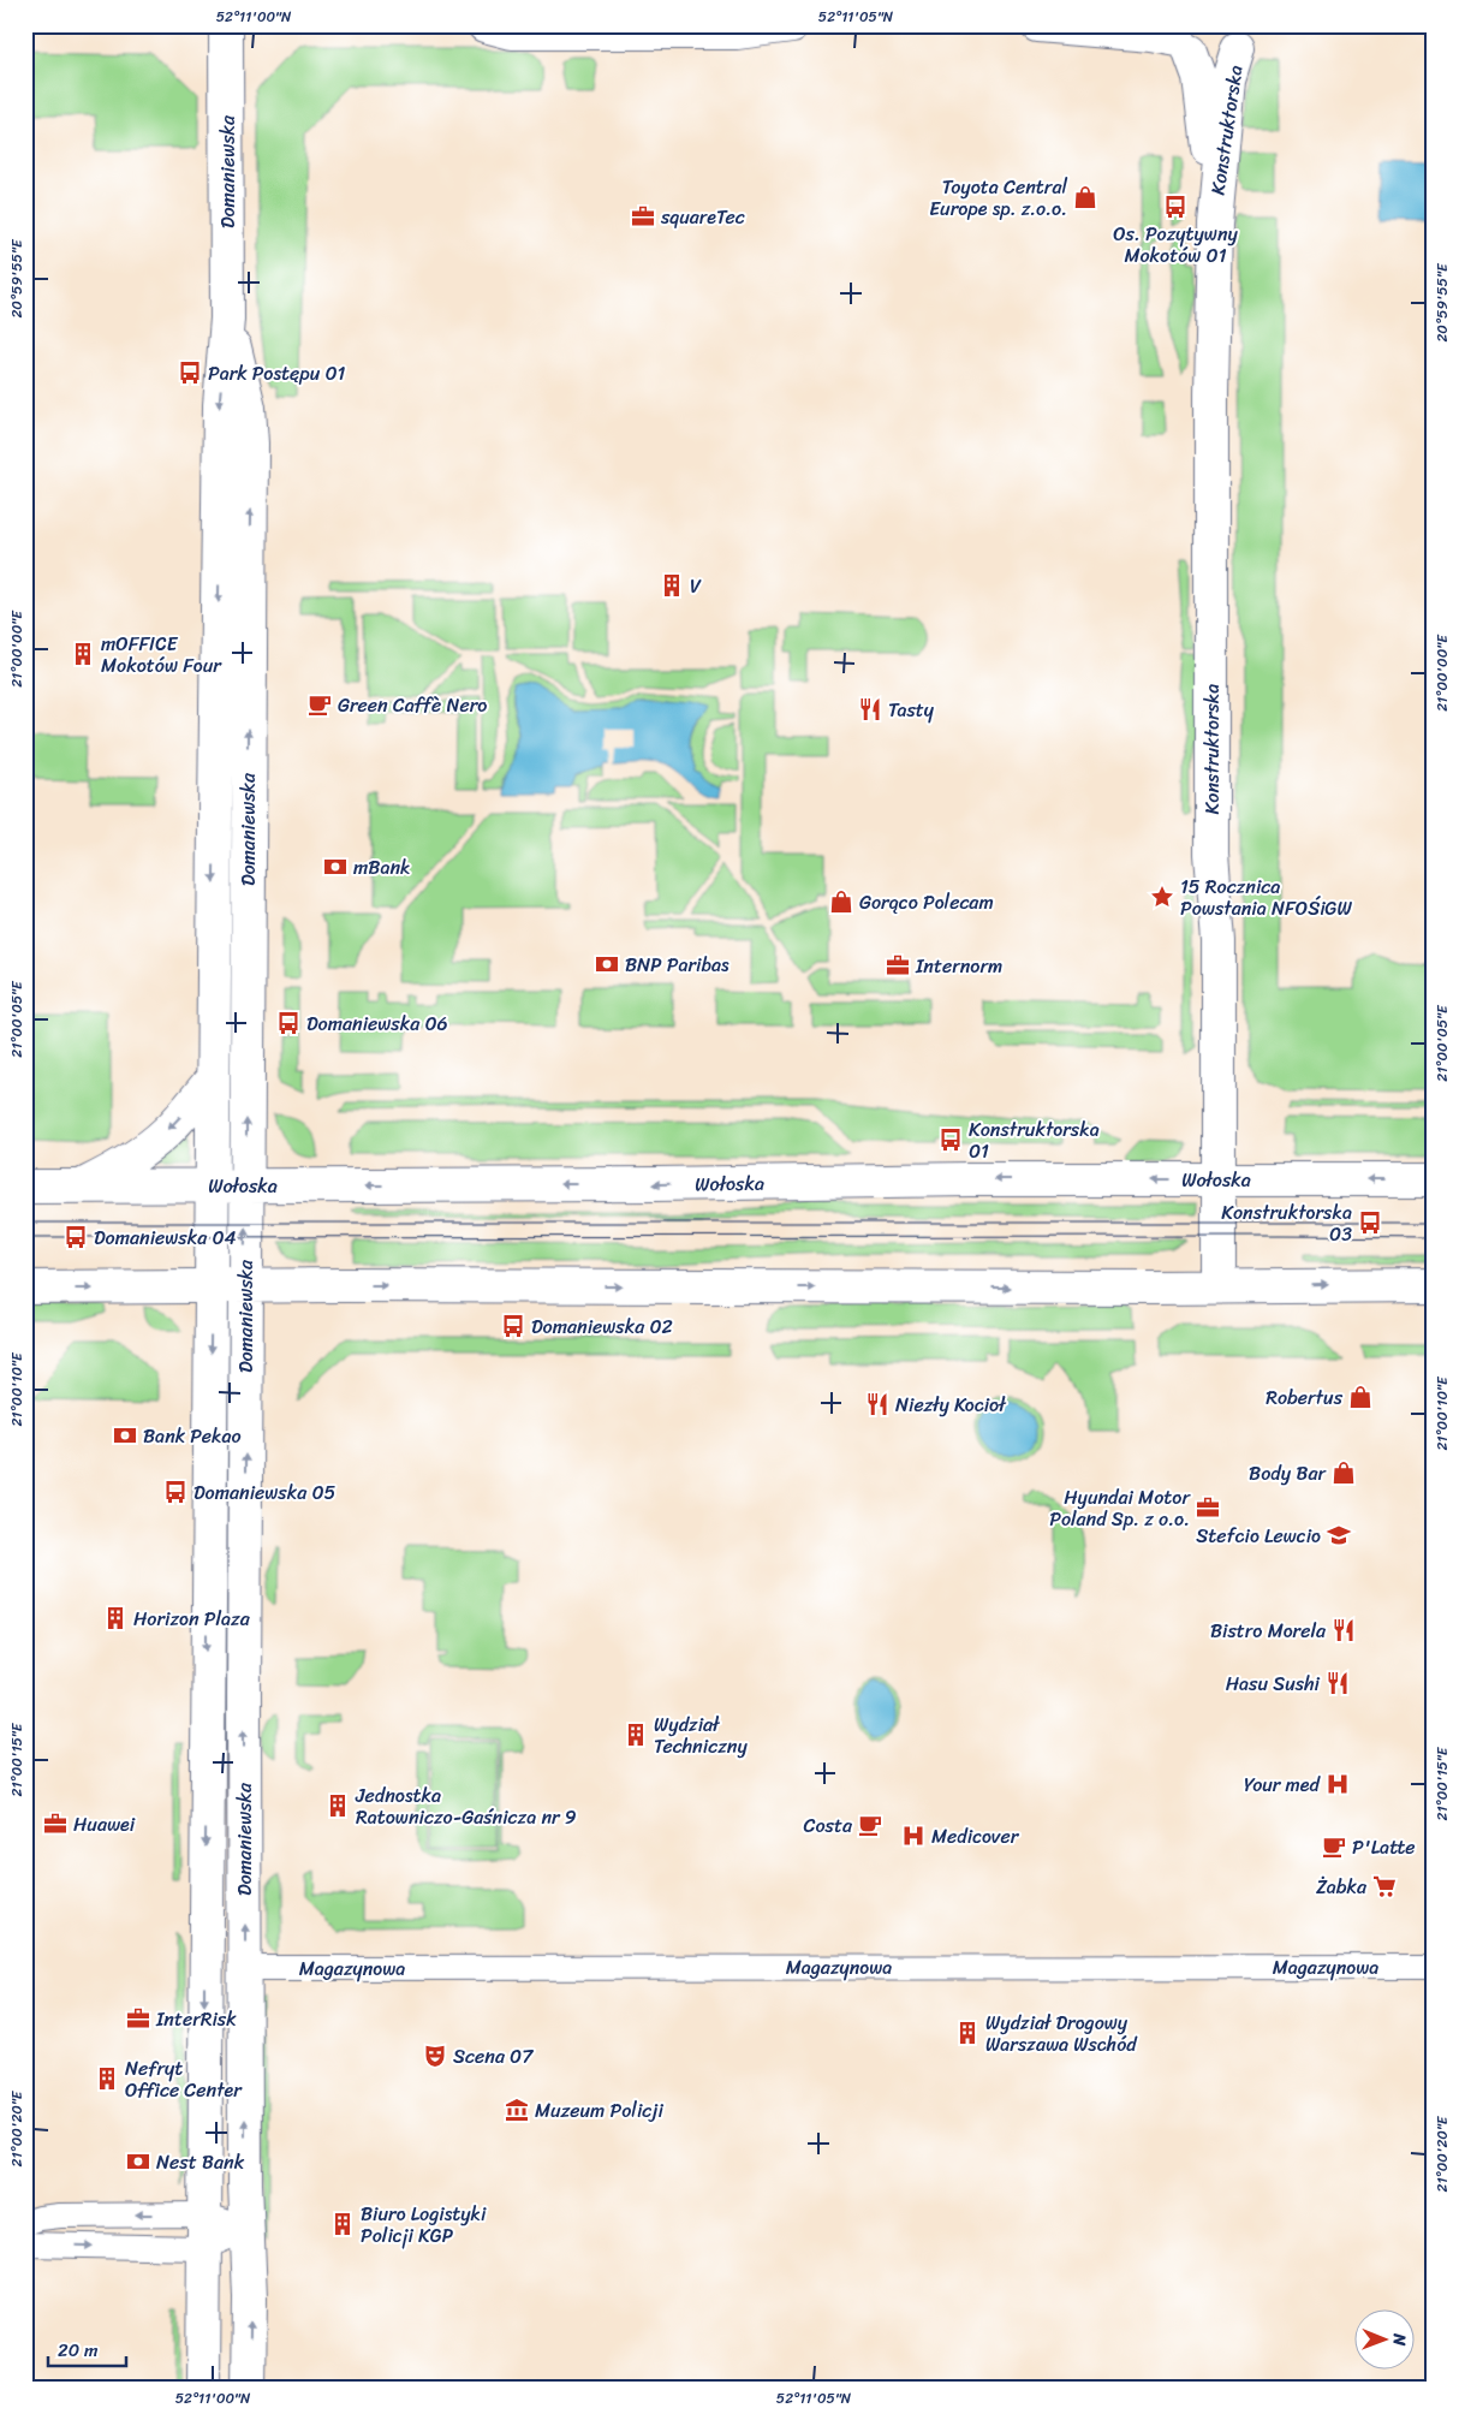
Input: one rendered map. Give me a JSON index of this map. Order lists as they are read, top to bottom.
{
  "streets": {
    "street": [
      "Konstruktorska",
      "Domaniewska",
      "Wołoska",
      "Magazynowa"
    ]
  },
  "crossings": [
    ["Konstruktorska", "Wołoska"],
    ["Domaniewska", "Wołoska"],
    ["Domaniewska", "Magazynowa"]
  ],
  "places": {
    "shop": [
      "Toyota Central Europe sp. z.o.o.",
      "Gorąco Polecam",
      "Robertus",
      "Body Bar"
    ],
    "bus stop": [
      "Os. Pozytywny Mokotów 01",
      "Park Postępu 01",
      "Domaniewska 06",
      "Konstruktorska 01",
      "Konstruktorska 03",
      "Domaniewska 04",
      "Domaniewska 02",
      "Domaniewska 05"
    ],
    "office": [
      "squareTec",
      "Internorm",
      "Hyundai Motor Poland Sp. z o.o.",
      "Huawei",
      "InterRisk"
    ],
    "building": [
      "V",
      "mOFFICE Mokotów Four",
      "Horizon Plaza",
      "Wydział Techniczny",
      "Jednostka Ratowniczo-Gaśnicza nr 9",
      "Wydział Drogowy Warszawa Wschód",
      "Nefryt Office Center",
      "Biuro Logistyki Policji KGP"
    ],
    "cafe": ["Green Caffè Nero", "Costa", "P'Latte"],
    "restaurant": [
      "Tasty",
      "Niezły Kocioł",
      "Bistro Morela",
      "Hasu Sushi"
    ],
    "bank": [
      "mBank",
      "BNP Paribas",
      "Bank Pekao",
      "Nest Bank"
    ],
    "place": ["15 Rocznica Powstania NFOŚiGW"],
    "school or university": ["Stefcio Lewcio"],
    "hospital": ["Your med", "Medicover"],
    "supermarket": ["Żabka"],
    "theatre": ["Scena 07"],
    "museum": ["Muzeum Policji"]
  },
  "scale_bar": "20 m",
  "north": "right",
  "coordinates": [
    "52°11'00\"N",
    "52°11'05\"N",
    "20°59'55\"E",
    "21°00'00\"E",
    "21°00'05\"E",
    "21°00'10\"E",
    "21°00'15\"E",
    "21°00'20\"E"
  ]
}
